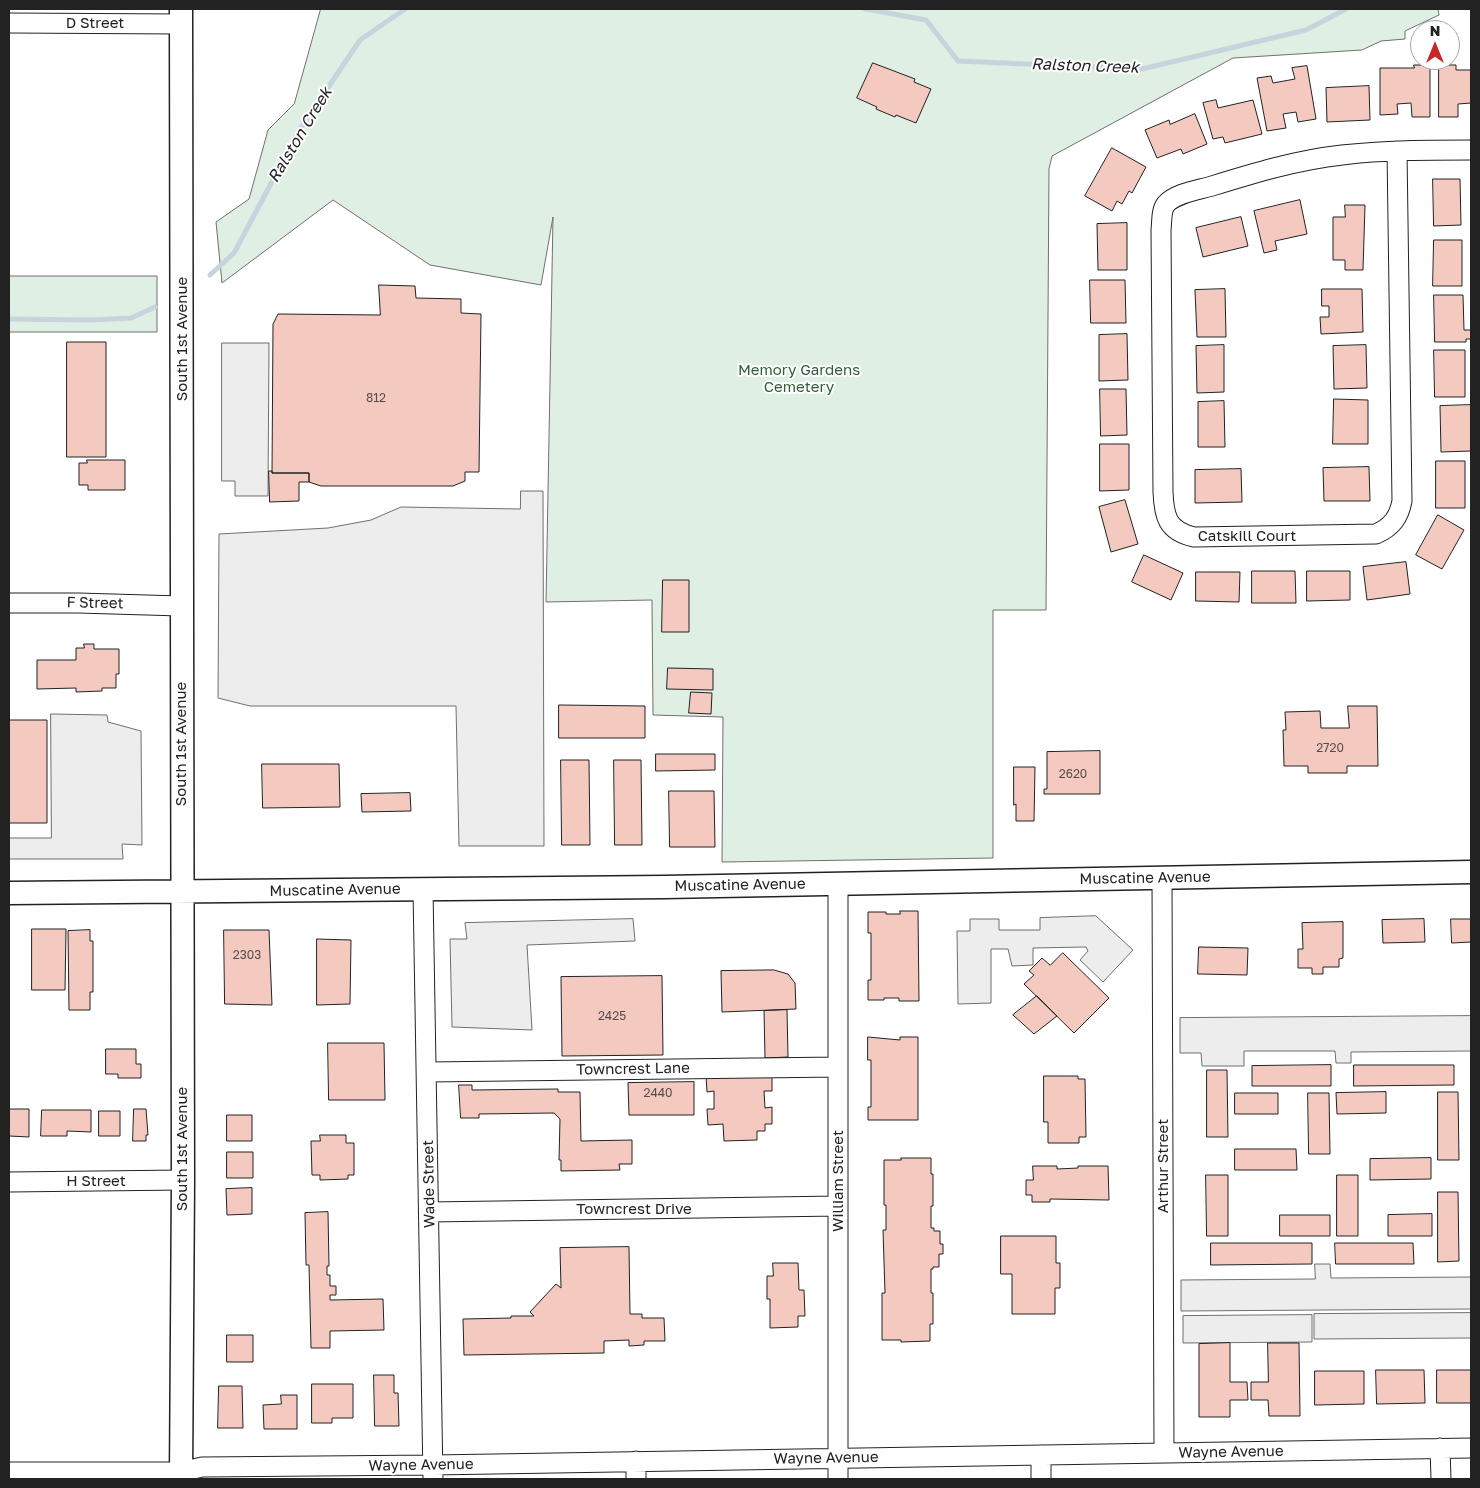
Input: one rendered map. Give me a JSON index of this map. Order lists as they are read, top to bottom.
{
  "streets": {
    "main road": ["South 1st Avenue", "Muscatine Avenue"],
    "street": [
      "D Street",
      "Catskill Court",
      "F Street",
      "Towncrest Lane",
      "Arthur Street",
      "H Street",
      "William Street",
      "Wade Street",
      "Towncrest Drive",
      "Wayne Avenue"
    ]
  },
  "crossings": [
    ["D Street", "South 1st Avenue"],
    ["South 1st Avenue", "F Street"],
    ["South 1st Avenue", "Muscatine Avenue"],
    ["South 1st Avenue", "H Street"],
    ["South 1st Avenue", "Wayne Avenue"],
    ["Muscatine Avenue", "Arthur Street"],
    ["Muscatine Avenue", "William Street"],
    ["Muscatine Avenue", "Wade Street"],
    ["Towncrest Lane", "William Street"],
    ["Towncrest Lane", "Wade Street"],
    ["Arthur Street", "Wayne Avenue"],
    ["William Street", "Towncrest Drive"],
    ["William Street", "Wayne Avenue"],
    ["Wade Street", "Towncrest Drive"],
    ["Wade Street", "Wayne Avenue"]
  ],
  "water": ["Ralston Creek"],
  "parks": ["Memory Gardens Cemetery"],
  "house_numbers": [
    "812",
    "2720",
    "2620",
    "2303",
    "2425",
    "2440"
  ],
  "north": "top"
}
